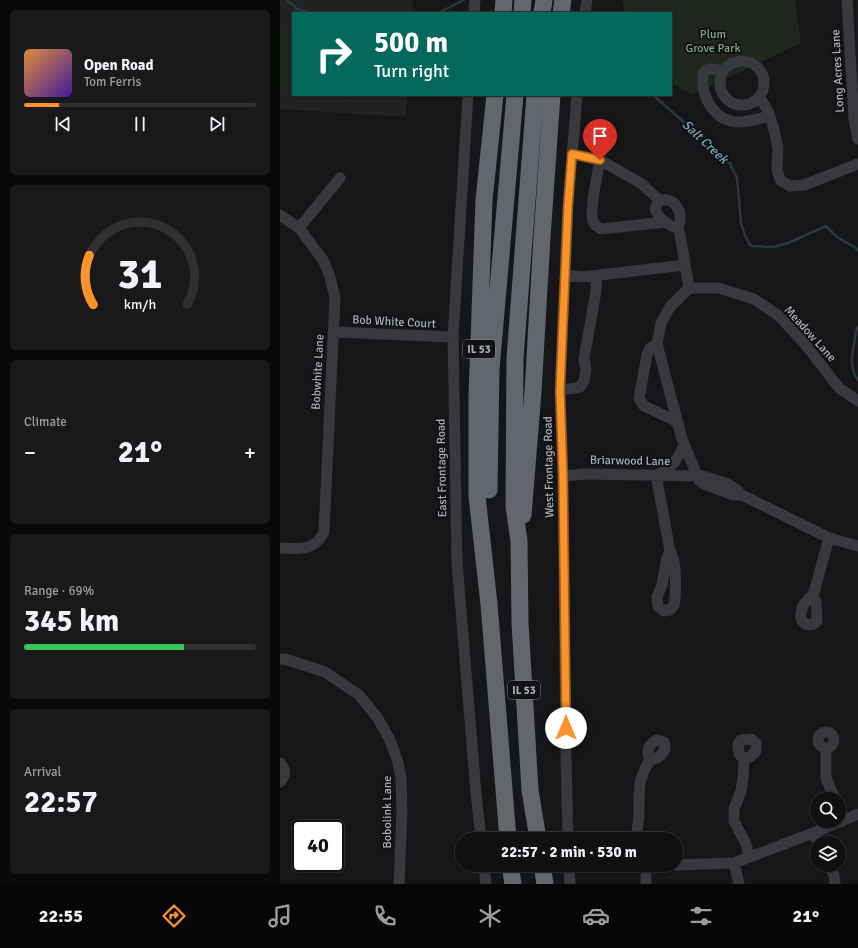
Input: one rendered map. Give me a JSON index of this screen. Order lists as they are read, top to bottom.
{
  "streets": {
    "highway": ["IL 53"],
    "street": [
      "Long Acres Lane",
      "Bob White Court",
      "Meadow Lane",
      "Bobwhite Lane",
      "Briarwood Lane",
      "West Frontage Road",
      "East Frontage Road",
      "Bobolink Lane"
    ]
  },
  "crossings": [
    ["Bob White Court", "Bobwhite Lane"],
    ["Bob White Court", "East Frontage Road"],
    ["Briarwood Lane", "West Frontage Road"]
  ],
  "water": ["Salt Creek"],
  "parks": ["Plum Grove Park"],
  "page": {
    "turn": ["500 m", "Turn right"],
    "song": ["Open Road", "Tom Ferris"],
    "tile": [
      "Climate",
      ["Range · 69%", "345 km"],
      ["Arrival", "22:57"]
    ],
    "heat": ["−", "21°", "+"],
    "limit": "40",
    "trip": "22:57 · 2 min · 530 m",
    "tabs": ["22:55", "21°"],
    "gauge": ["31", "km/h"]
  }
}
